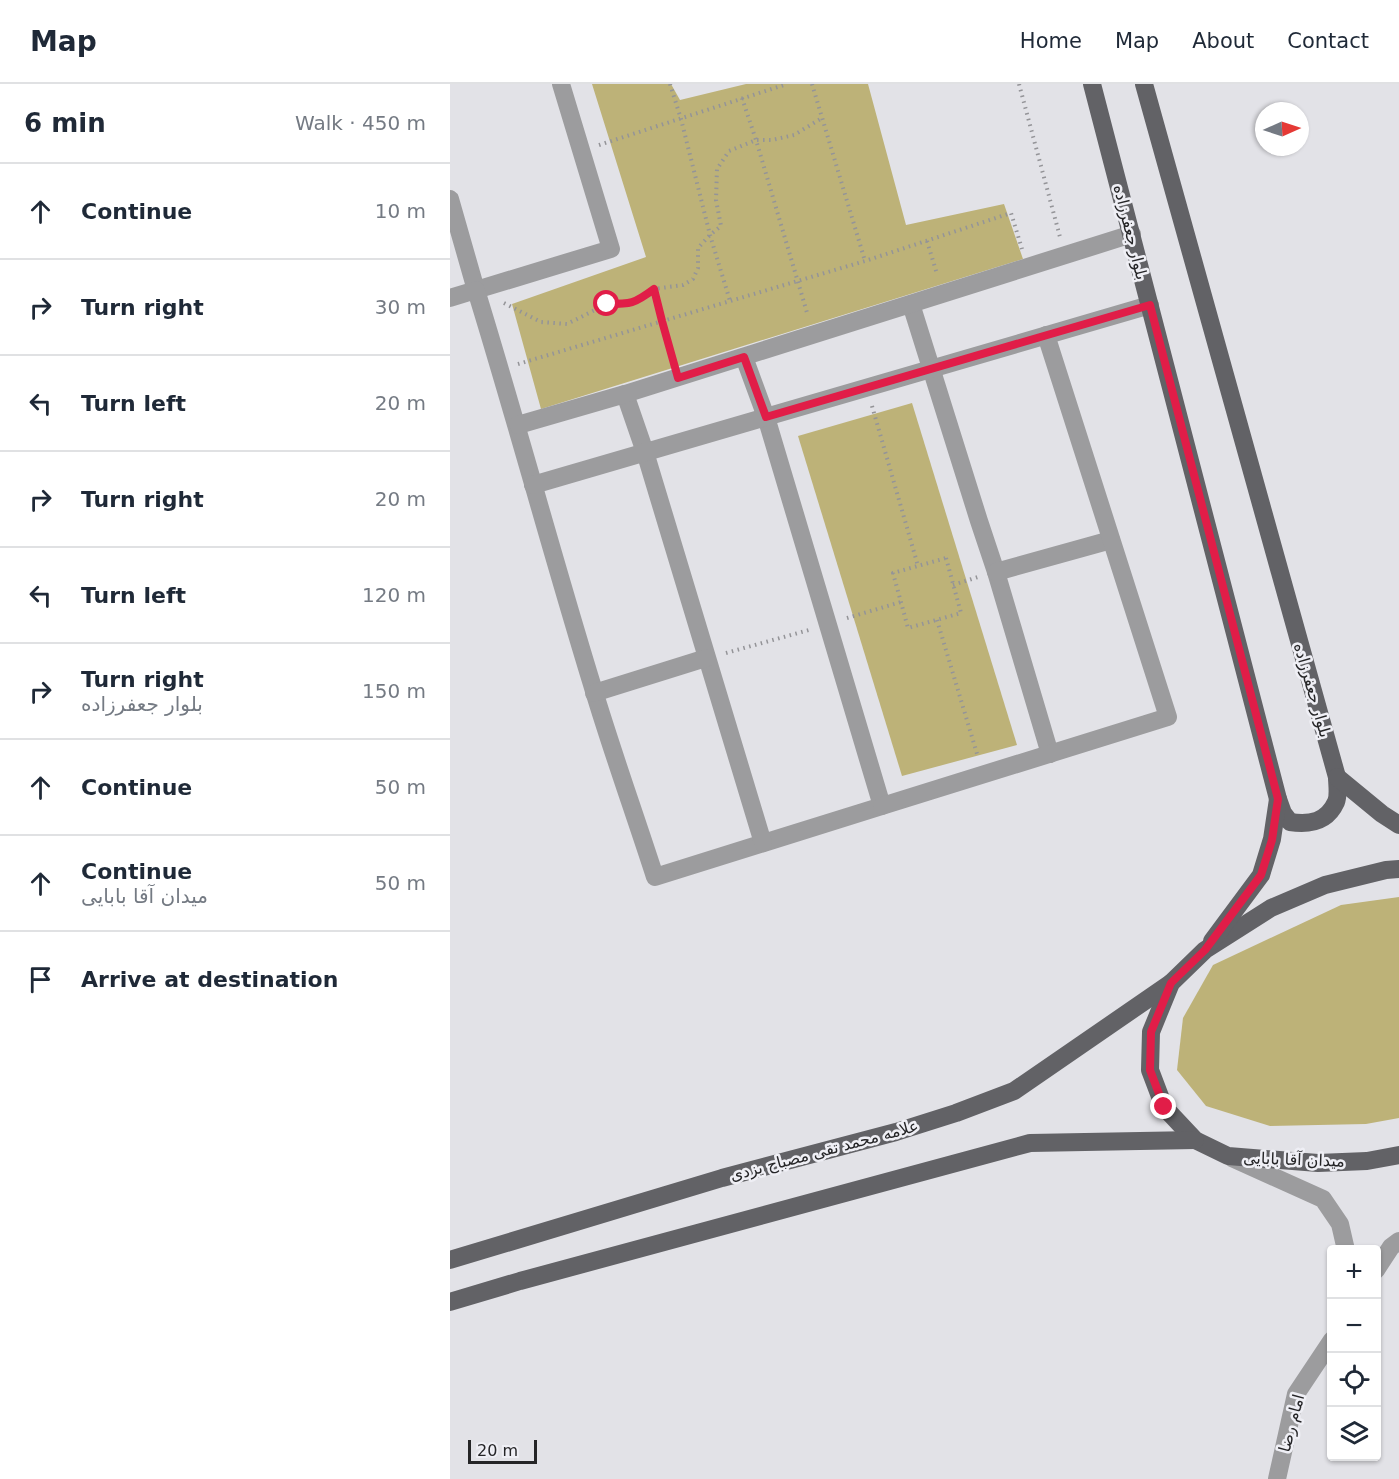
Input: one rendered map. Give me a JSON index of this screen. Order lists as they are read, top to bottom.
{
  "streets": {
    "main road": ["بلوار جعفرزاده", "علامه محمد تقی مصباح یزدی", "میدان آقا بابایی"],
    "street": ["امام رضا"]
  },
  "crossings": [
    ["علامه محمد تقی مصباح یزدی", "میدان آقا بابایی"]
  ],
  "scale_bar": "20 m",
  "north": "right",
  "page": {
    "header": "Map",
    "nav": [
      "Home",
      "Map",
      "About",
      "Contact"
    ],
    "heading": ["6 min", "Walk · 450 m"],
    "list": [
      ["Continue", "10 m"],
      ["Turn right", "30 m"],
      ["Turn left", "20 m"],
      ["Turn right", "20 m"],
      ["Turn left", "120 m"],
      ["Turn right", "بلوار جعفرزاده", "150 m"],
      ["Continue", "50 m"],
      ["Continue", "میدان آقا بابایی", "50 m"],
      "Arrive at destination"
    ],
    "map_buttons": ["+", "−"],
    "scale": "20 m"
  }
}
